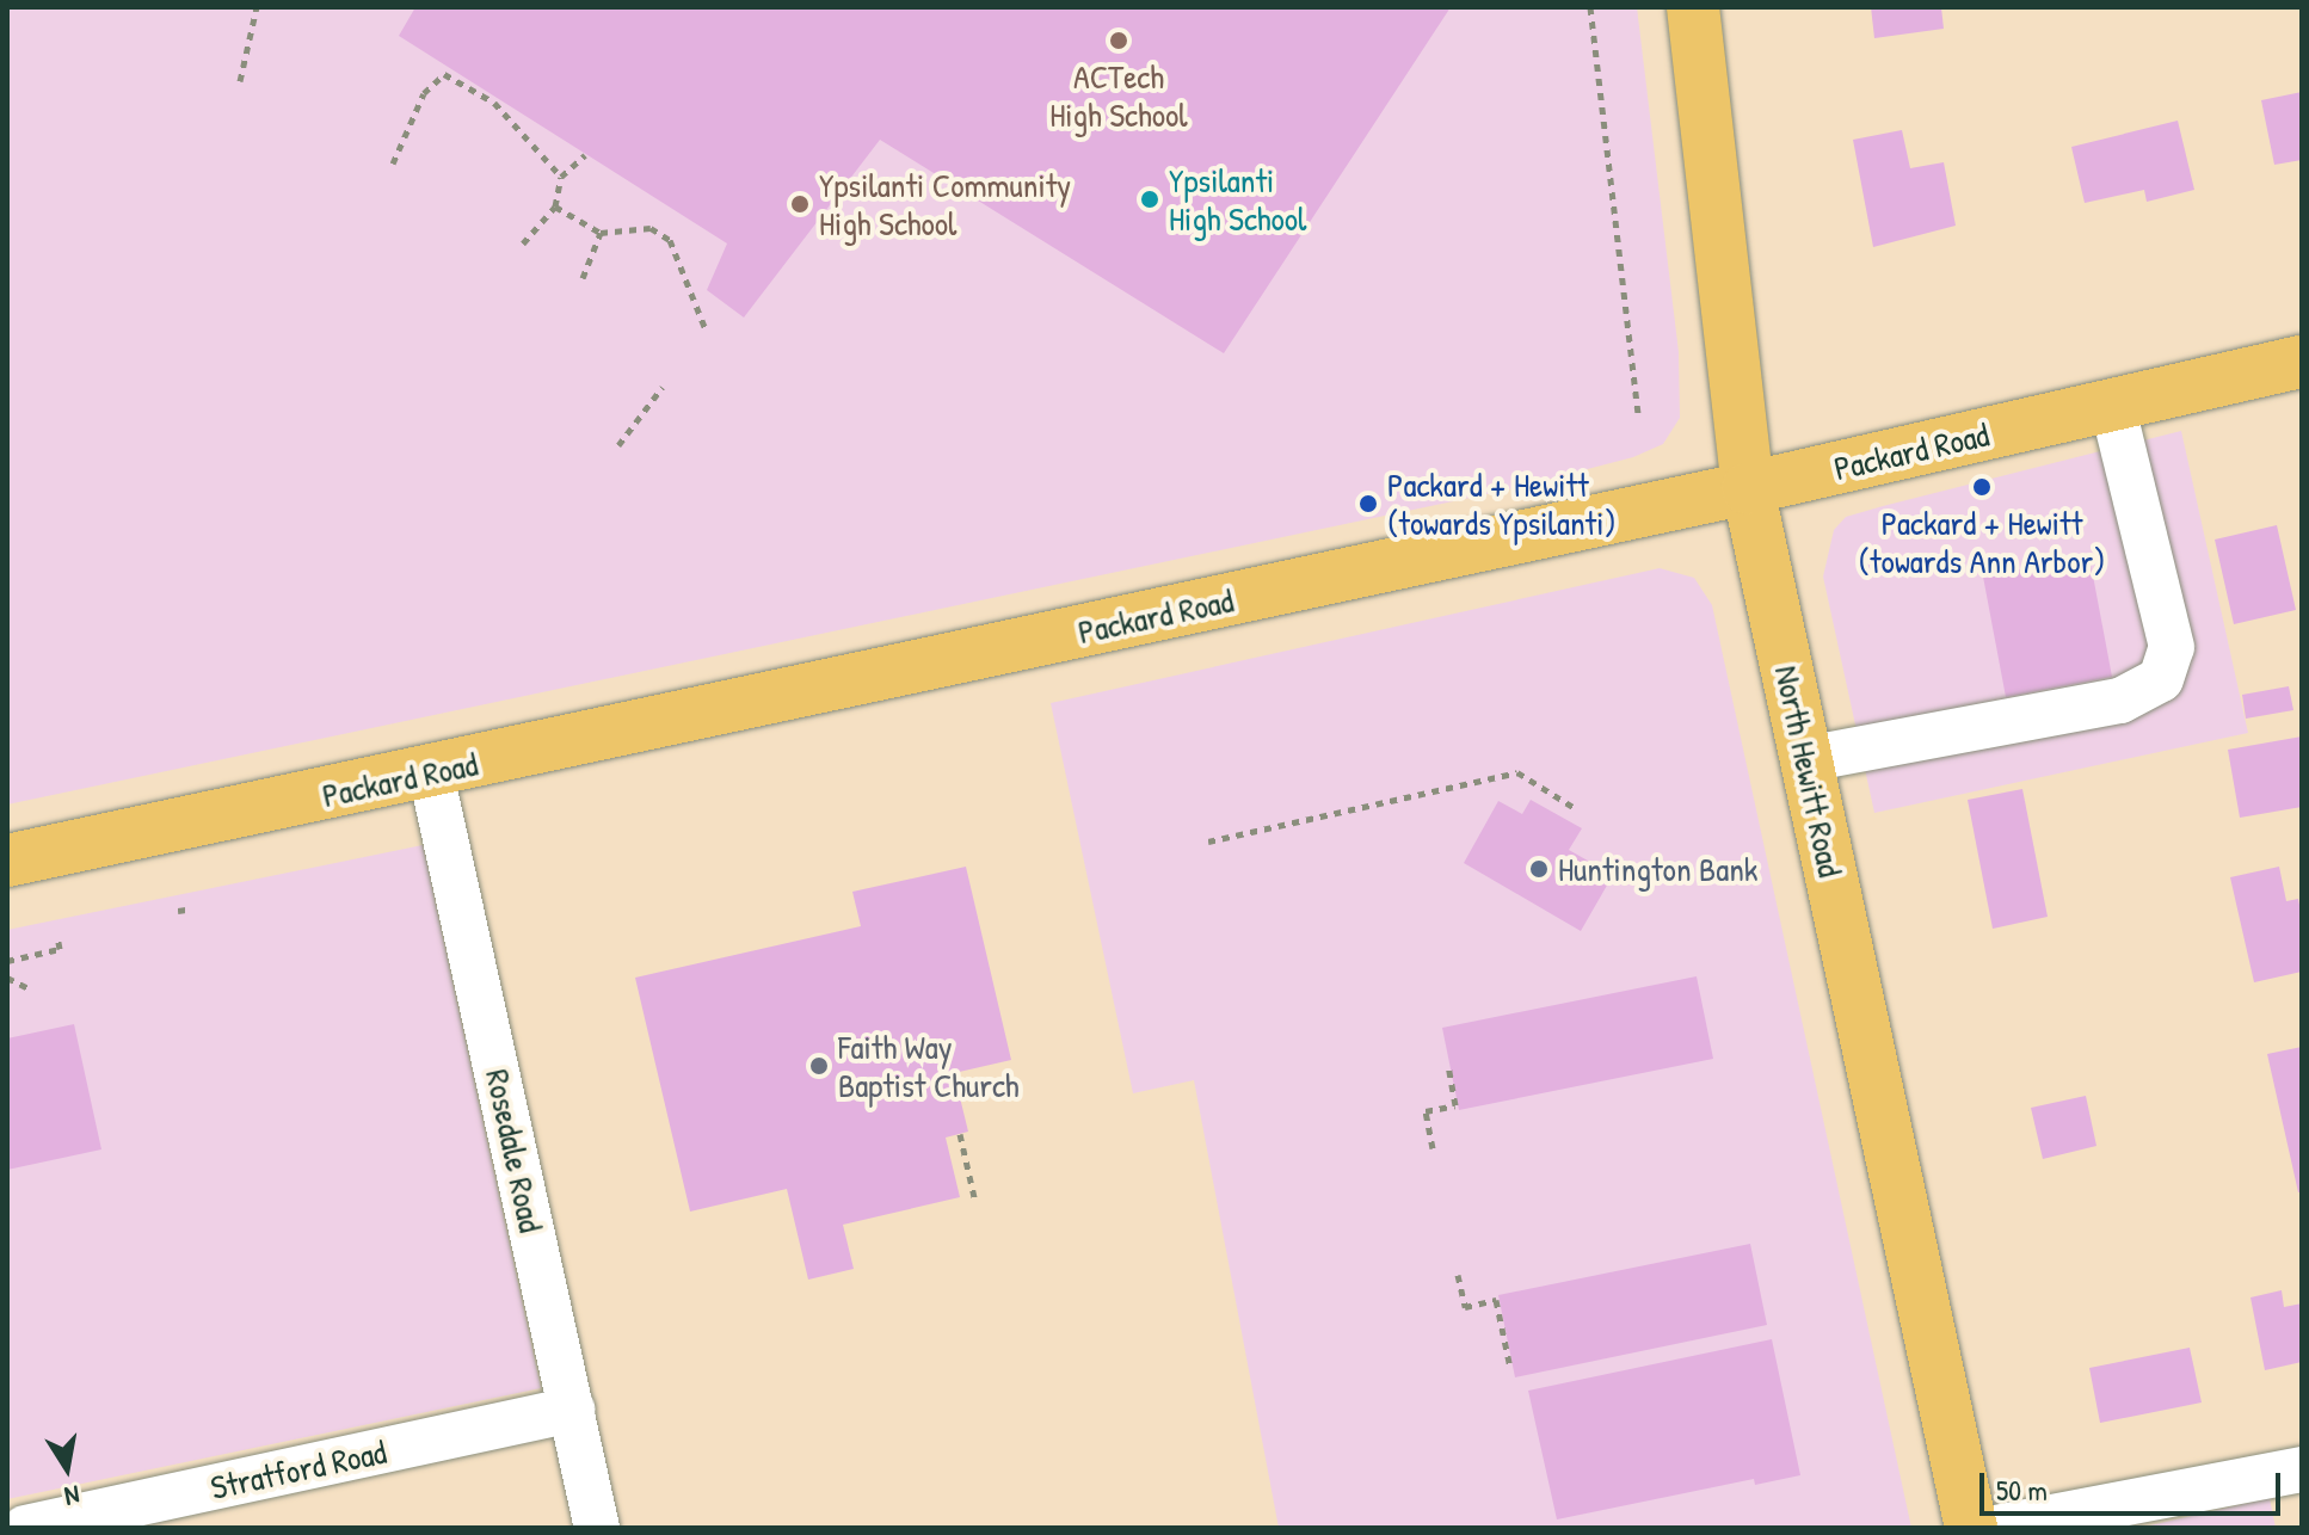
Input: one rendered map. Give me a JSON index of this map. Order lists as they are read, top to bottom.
{
  "streets": {
    "main road": ["Packard Road", "North Hewitt Road"],
    "street": ["Rosedale Road", "Stratford Road"]
  },
  "crossings": [
    ["Packard Road", "North Hewitt Road"],
    ["Packard Road", "Rosedale Road"],
    ["Rosedale Road", "Stratford Road"]
  ],
  "places": [
    "ACTech High School",
    "Ypsilanti High School",
    "Ypsilanti Community High School",
    "Packard + Hewitt (towards Ann Arbor)",
    "Packard + Hewitt (towards Ypsilanti)",
    "Huntington Bank",
    "Faith Way Baptist Church"
  ],
  "scale_bar": "50 m",
  "north": "bottom"
}
